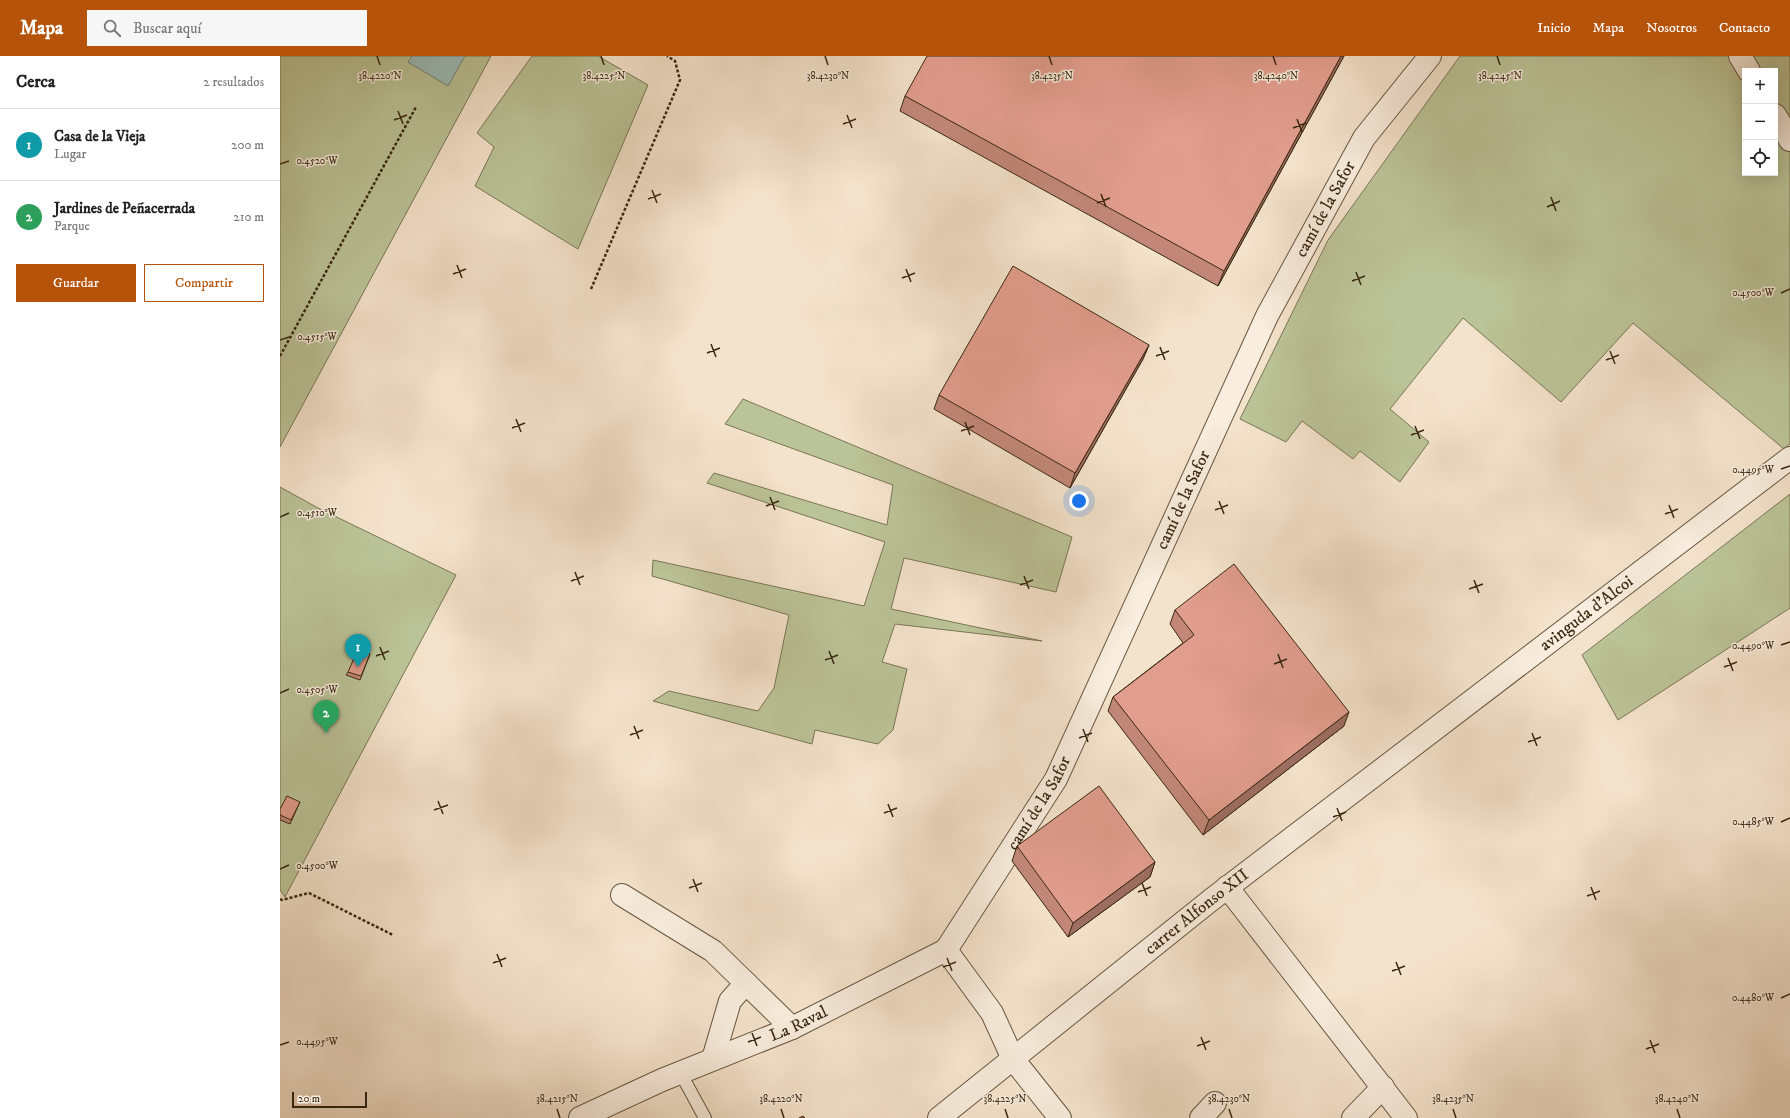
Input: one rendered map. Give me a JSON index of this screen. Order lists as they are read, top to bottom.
{
  "streets": {
    "street": [
      "camí de la Safor",
      "avinguda d'Alcoi",
      "carrer Alfonso XII",
      "La Raval"
    ]
  },
  "crossings": [
    ["camí de la Safor", "La Raval"],
    ["avinguda d'Alcoi", "carrer Alfonso XII"]
  ],
  "scale_bar": "20 m",
  "page": {
    "header": "Mapa",
    "search": "Buscar aquí",
    "nav": [
      "Inicio",
      "Mapa",
      "Nosotros",
      "Contacto"
    ],
    "heading": ["Cerca", "2 resultados"],
    "map_buttons": ["+", "−"],
    "list": [
      {
        "mark": "1",
        "name": "Casa de la Vieja",
        "note": "Lugar",
        "value": "200 m"
      },
      {
        "mark": "2",
        "name": "Jardines de Peñacerrada",
        "note": "Parque",
        "value": "210 m"
      }
    ],
    "buttons": ["Guardar", "Compartir"],
    "pins": ["1", "2"],
    "scale": "20 m"
  },
  "coordinates": [
    "38.4220°N",
    "38.4225°N",
    "38.4230°N",
    "38.4235°N",
    "38.4240°N",
    "38.4245°N",
    "0.4520°W",
    "0.4500°W",
    "0.4515°W",
    "0.4495°W",
    "0.4510°W",
    "0.4490°W",
    "0.4505°W",
    "0.4485°W",
    "0.4480°W",
    "38.4215°N"
  ]
}
